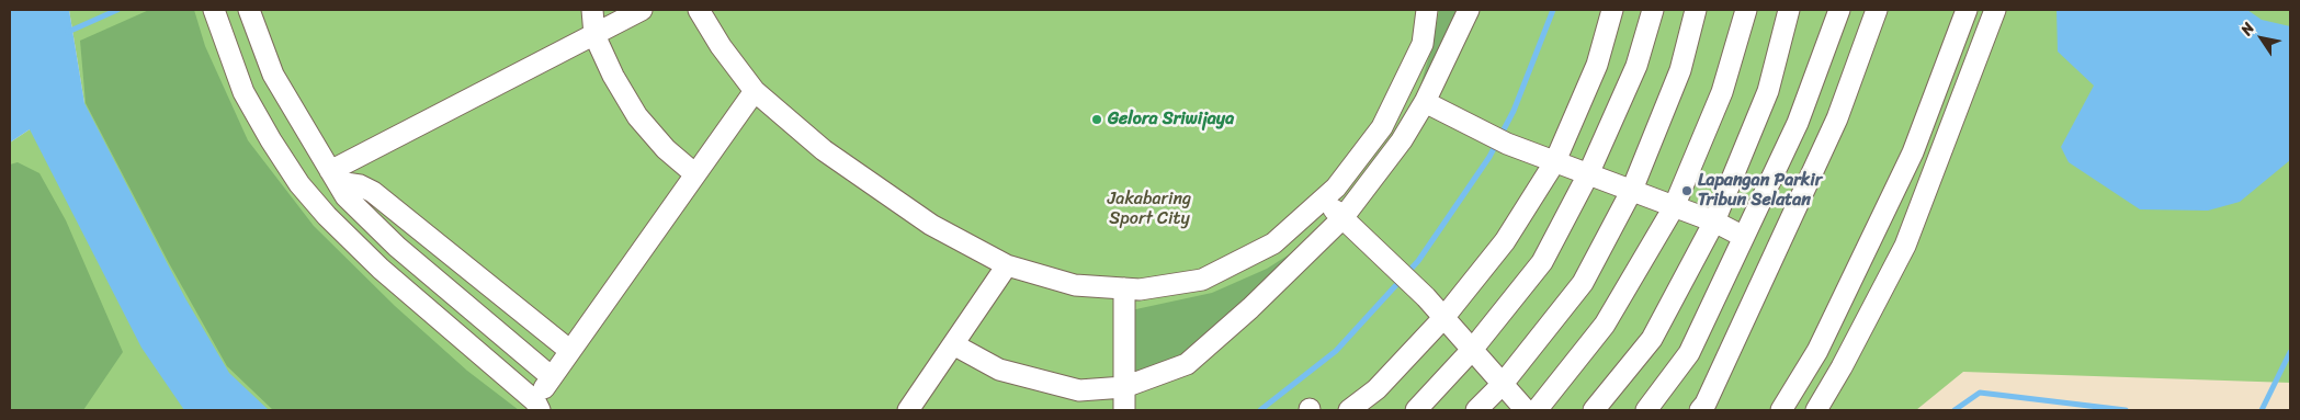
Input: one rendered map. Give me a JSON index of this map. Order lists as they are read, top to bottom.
{
  "parks": ["Jakabaring Sport City"],
  "places": ["Gelora Sriwijaya", "Lapangan Parkir Tribun Selatan"],
  "north": "top left"
}
